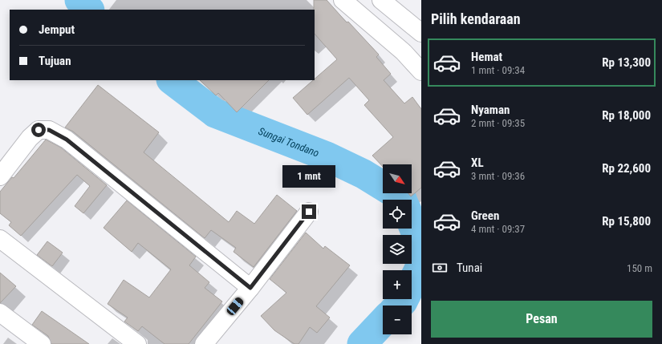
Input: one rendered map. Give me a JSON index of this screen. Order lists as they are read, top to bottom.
{
  "water": ["Sungai Tondano"],
  "north": "bottom right",
  "page": {
    "heading": "Pilih kendaraan",
    "banner": ["Jemput", "Tujuan"],
    "list": [
      {
        "name": "Hemat",
        "note": "1 mnt · 09:34",
        "value": "Rp 13,300"
      },
      {
        "name": "Nyaman",
        "note": "2 mnt · 09:35",
        "value": "Rp 18,000"
      },
      {
        "name": "XL",
        "note": "3 mnt · 09:36",
        "value": "Rp 22,600"
      },
      {
        "name": "Green",
        "note": "4 mnt · 09:37",
        "value": "Rp 15,800"
      }
    ],
    "map_buttons": ["+", "−"],
    "bubble": "1 mnt",
    "pay": ["Tunai", "150 m"],
    "buttons": "Pesan"
  }
}
